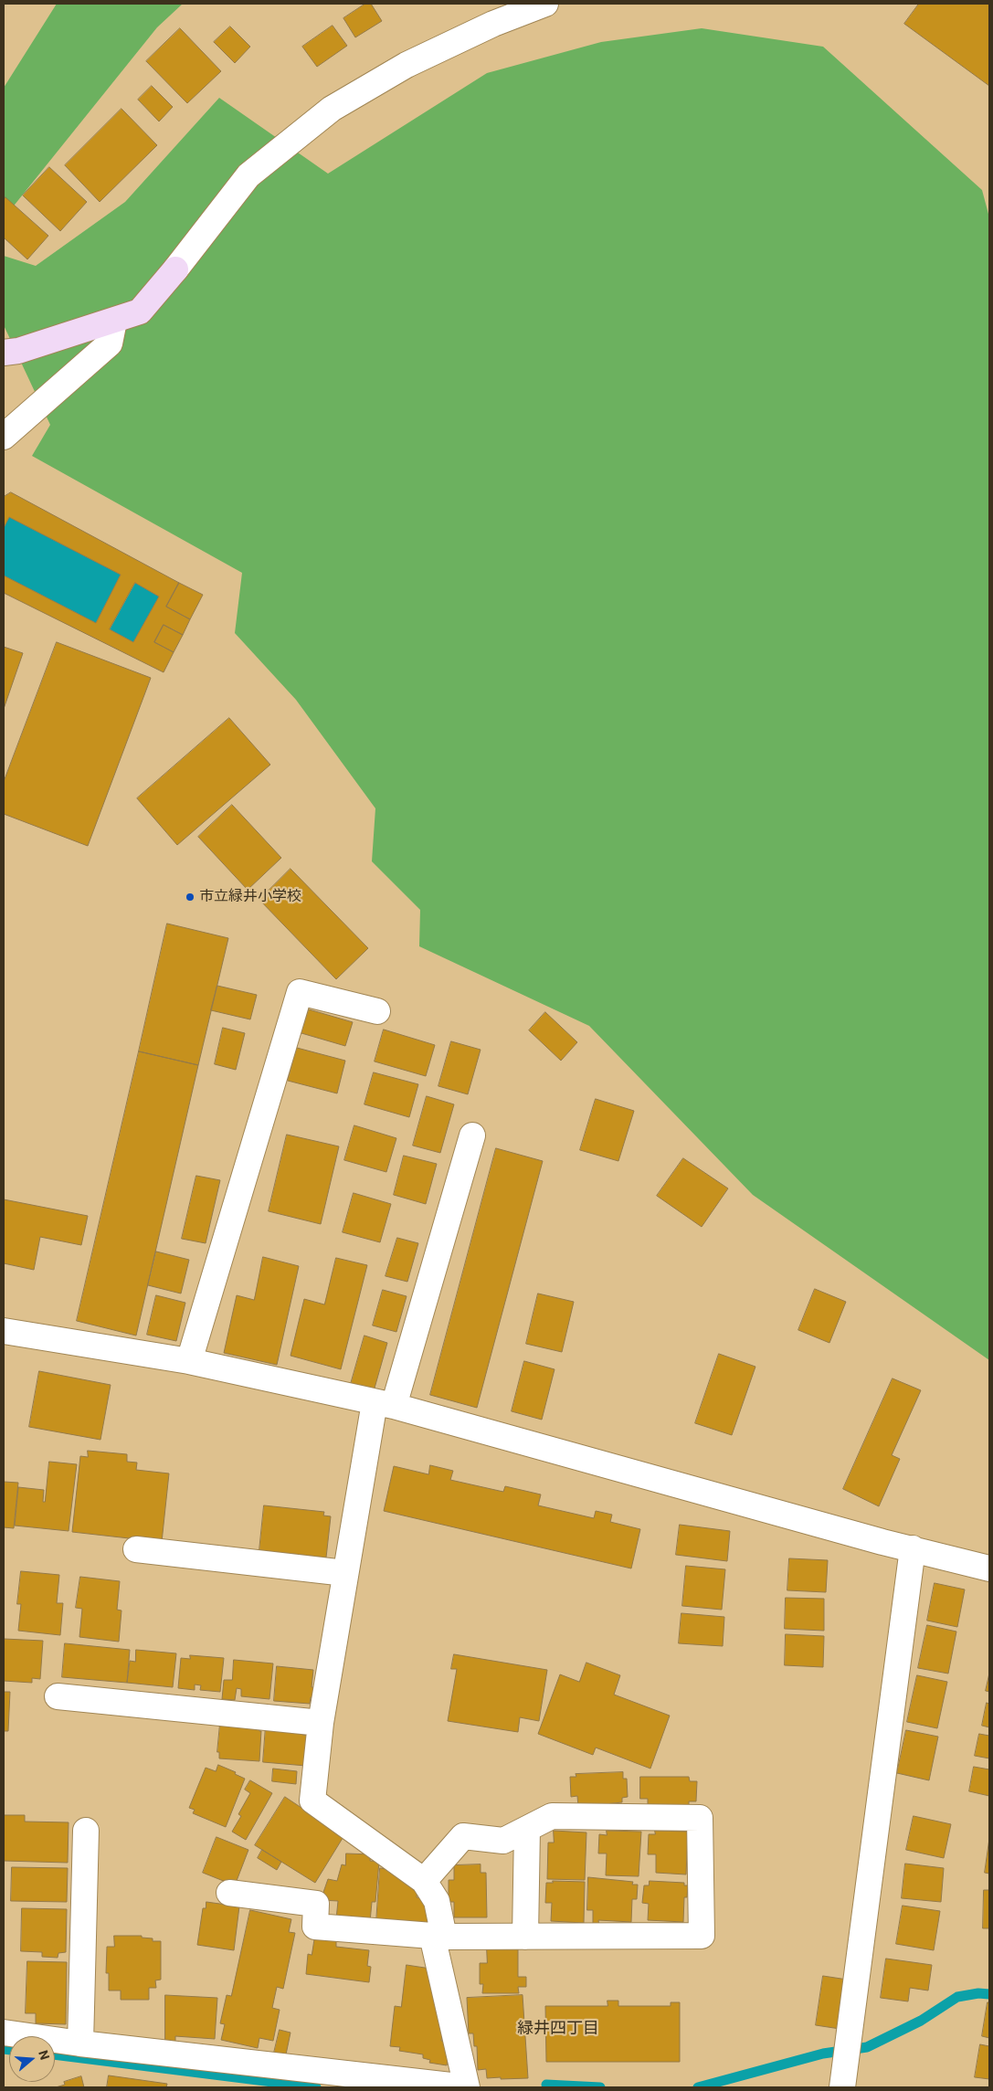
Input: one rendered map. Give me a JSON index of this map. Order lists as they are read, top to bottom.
{
  "districts": ["緑井四丁目"],
  "places": ["市立緑井小学校"],
  "north": "right"
}
